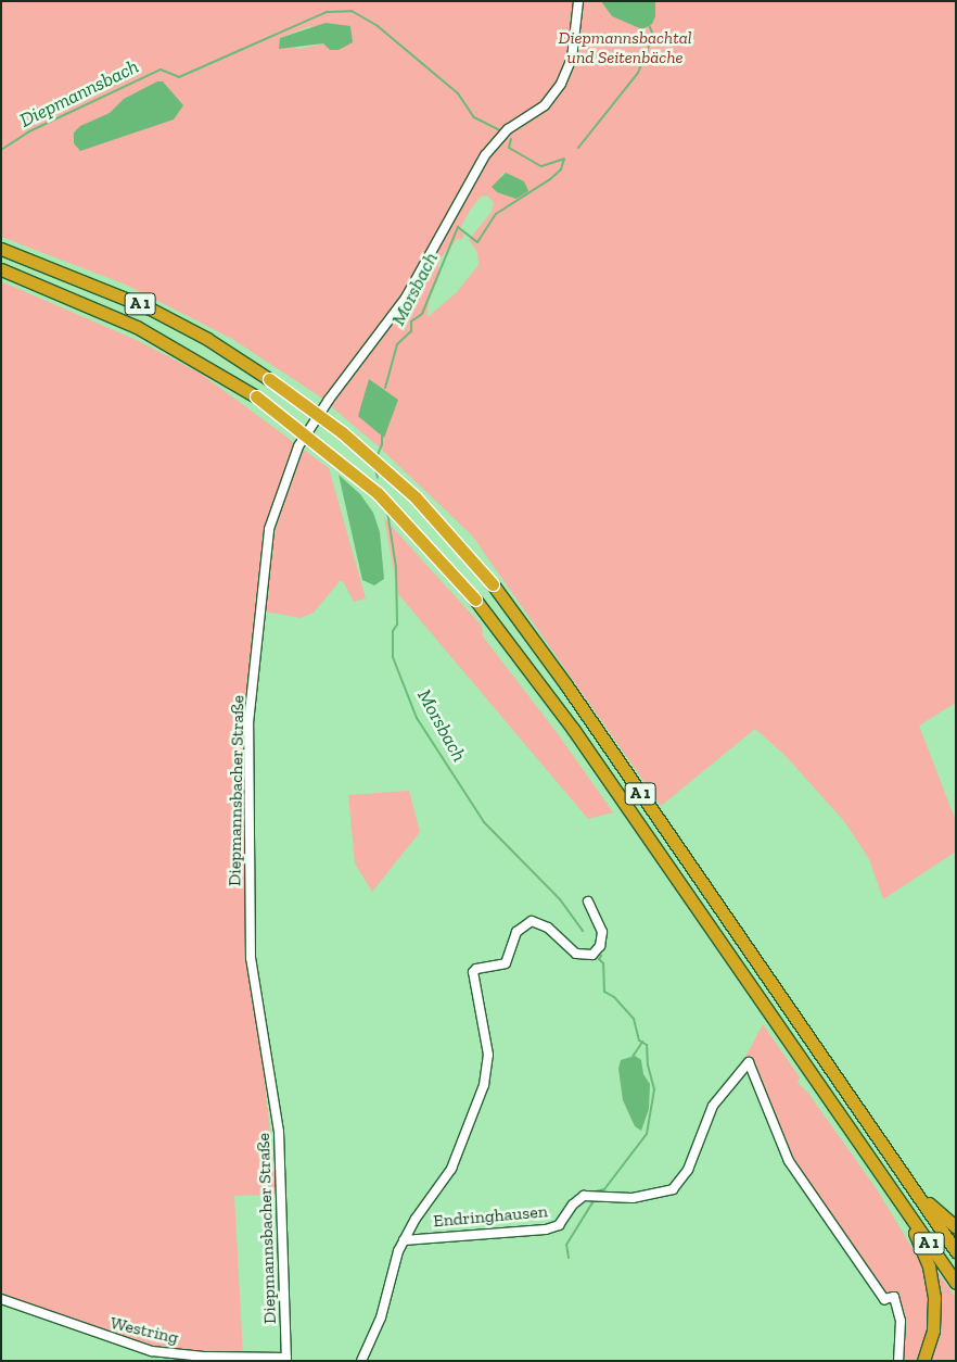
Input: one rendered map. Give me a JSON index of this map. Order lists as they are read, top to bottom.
{
  "streets": {
    "highway": ["A 1"],
    "street": ["Diepmannsbacher Straße", "Endringhausen", "Westring"]
  },
  "crossings": [
    ["Diepmannsbacher Straße", "Westring"]
  ],
  "water": ["Diepmannsbach", "Morsbach"],
  "parks": ["Diepmannsbachtal und Seitenbäche"]
}
